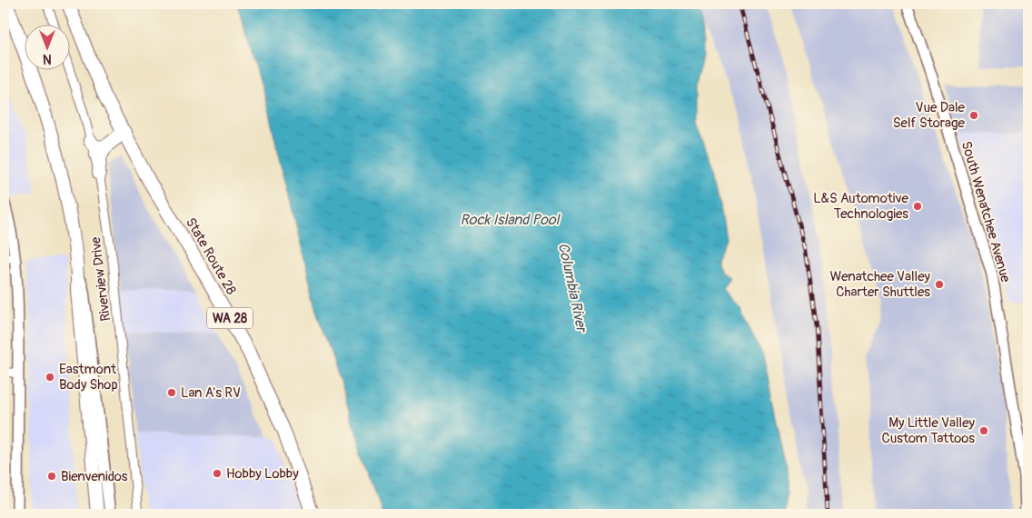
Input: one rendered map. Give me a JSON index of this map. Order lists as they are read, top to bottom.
{
  "streets": {
    "highway": ["State Route 28", "WA 28"],
    "main road": ["South Wenatchee Avenue"],
    "street": ["Riverview Drive"]
  },
  "water": ["Rock Island Pool", "Columbia River"],
  "places": [
    "Vue Dale Self Storage",
    "L&S Automotive Technologies",
    "Wenatchee Valley Charter Shuttles",
    "Eastmont Body Shop",
    "Lan A's RV",
    "My Little Valley Custom Tattoos",
    "Hobby Lobby",
    "Bienvenidos"
  ],
  "north": "bottom"
}
